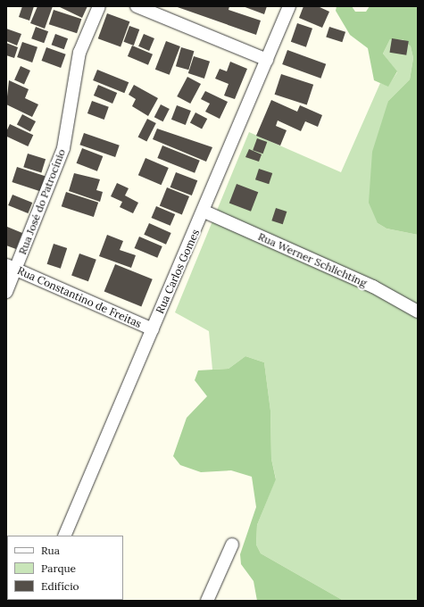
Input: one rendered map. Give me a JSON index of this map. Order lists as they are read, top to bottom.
{
  "streets": {
    "street": [
      "Rua José do Patrocínio",
      "Rua Werner Schlichting",
      "Rua Carlos Gomes",
      "Rua Constantino de Freitas"
    ]
  },
  "crossings": [
    ["Rua José do Patrocínio", "Rua Constantino de Freitas"],
    ["Rua Werner Schlichting", "Rua Carlos Gomes"],
    ["Rua Carlos Gomes", "Rua Constantino de Freitas"]
  ],
  "legend": ["Rua", "Parque", "Edifício"]
}
